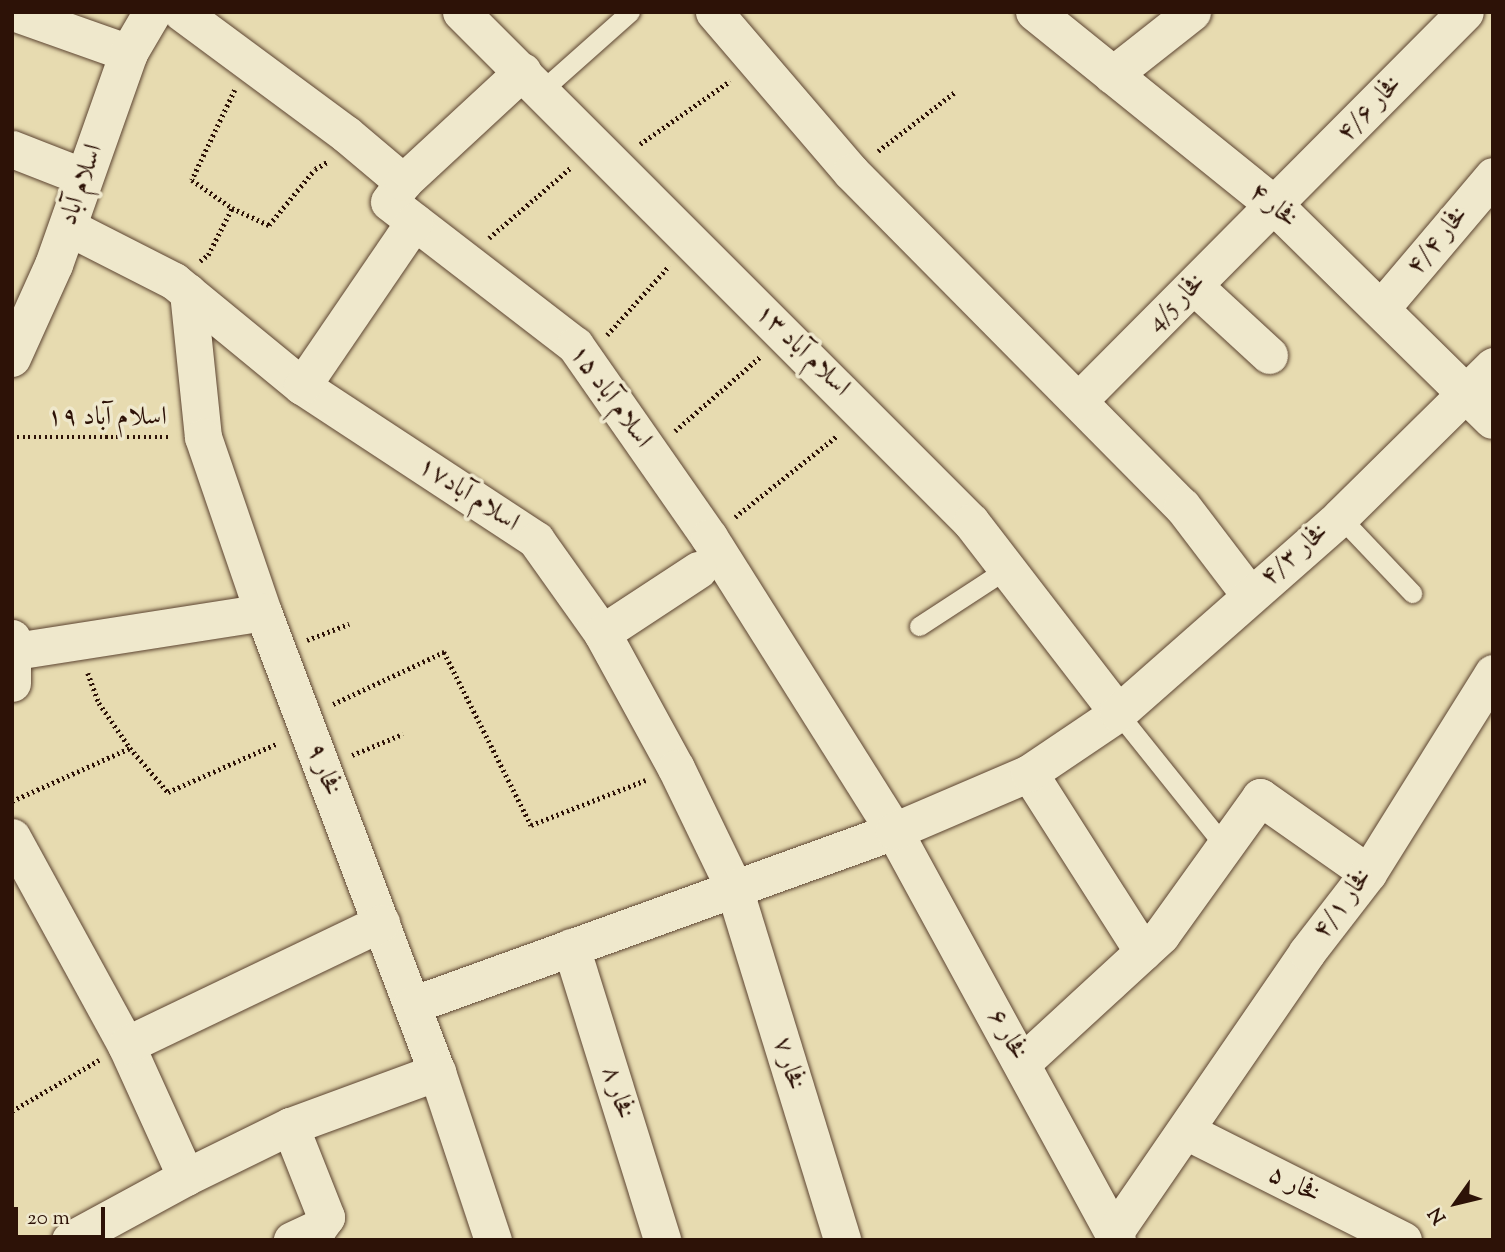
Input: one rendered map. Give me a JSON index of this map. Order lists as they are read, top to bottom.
{
  "streets": {
    "street": [
      "فخار ۴/۶",
      "اسلام آباد",
      "فخار ۴",
      "فخار ۴/۴",
      "فخار 4/5",
      "اسلام آباد ۱۳",
      "اسلام آباد ۱۵",
      "اسلام آباد۱۷",
      "فخار ۴/۳",
      "فخار ۹",
      "فخار ۴/۱",
      "فخار ۶",
      "فخار ۷",
      "فخار ۸",
      "فخار ۵"
    ],
    "path": ["اسلام آباد ۱۹"]
  },
  "crossings": [
    ["فخار ۴/۶", "فخار ۴"],
    ["فخار ۴/۶", "فخار 4/5"],
    ["اسلام آباد", "اسلام آباد۱۷"],
    ["فخار ۴", "فخار ۴/۴"],
    ["فخار ۴", "فخار 4/5"],
    ["فخار ۴", "فخار ۴/۳"],
    ["اسلام آباد ۱۳", "فخار ۴/۳"],
    ["اسلام آباد ۱۵", "فخار ۴/۳"],
    ["اسلام آباد ۱۵", "فخار ۶"],
    ["اسلام آباد ۱۹", "فخار ۹"],
    ["اسلام آباد۱۷", "فخار ۴/۳"],
    ["اسلام آباد۱۷", "فخار ۹"],
    ["اسلام آباد۱۷", "فخار ۷"],
    ["فخار ۴/۳", "فخار ۹"],
    ["فخار ۴/۳", "فخار ۶"],
    ["فخار ۴/۳", "فخار ۷"],
    ["فخار ۴/۳", "فخار ۸"],
    ["فخار ۴/۱", "فخار ۶"],
    ["فخار ۴/۱", "فخار ۵"]
  ],
  "scale_bar": "20 m",
  "north": "bottom left"
}
